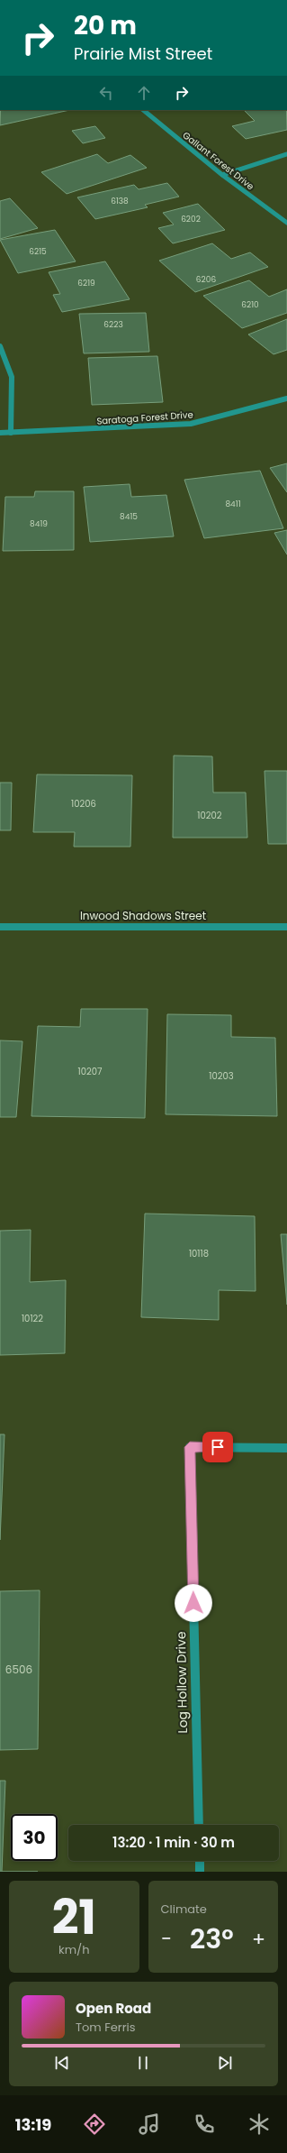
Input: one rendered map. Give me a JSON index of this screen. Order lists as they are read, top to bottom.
{
  "streets": {
    "street": [
      "Gallant Forest Drive",
      "Saratoga Forest Drive",
      "Inwood Shadows Street",
      "Log Hollow Drive"
    ]
  },
  "house_numbers": [
    "6138",
    "6202",
    "6215",
    "6206",
    "6219",
    "6210",
    "6223",
    "8411",
    "8415",
    "8419",
    "10206",
    "10202",
    "10207",
    "10203",
    "10118",
    "10122",
    "6506"
  ],
  "page": {
    "turn": ["20 m", "Prairie Mist Street"],
    "limit": "30",
    "trip": "13:20 · 1 min · 30 m",
    "tile": [
      ["21", "km/h"],
      "Climate"
    ],
    "heat": ["−", "23°", "+"],
    "song": ["Open Road", "Tom Ferris"],
    "tabs": "13:19"
  }
}
